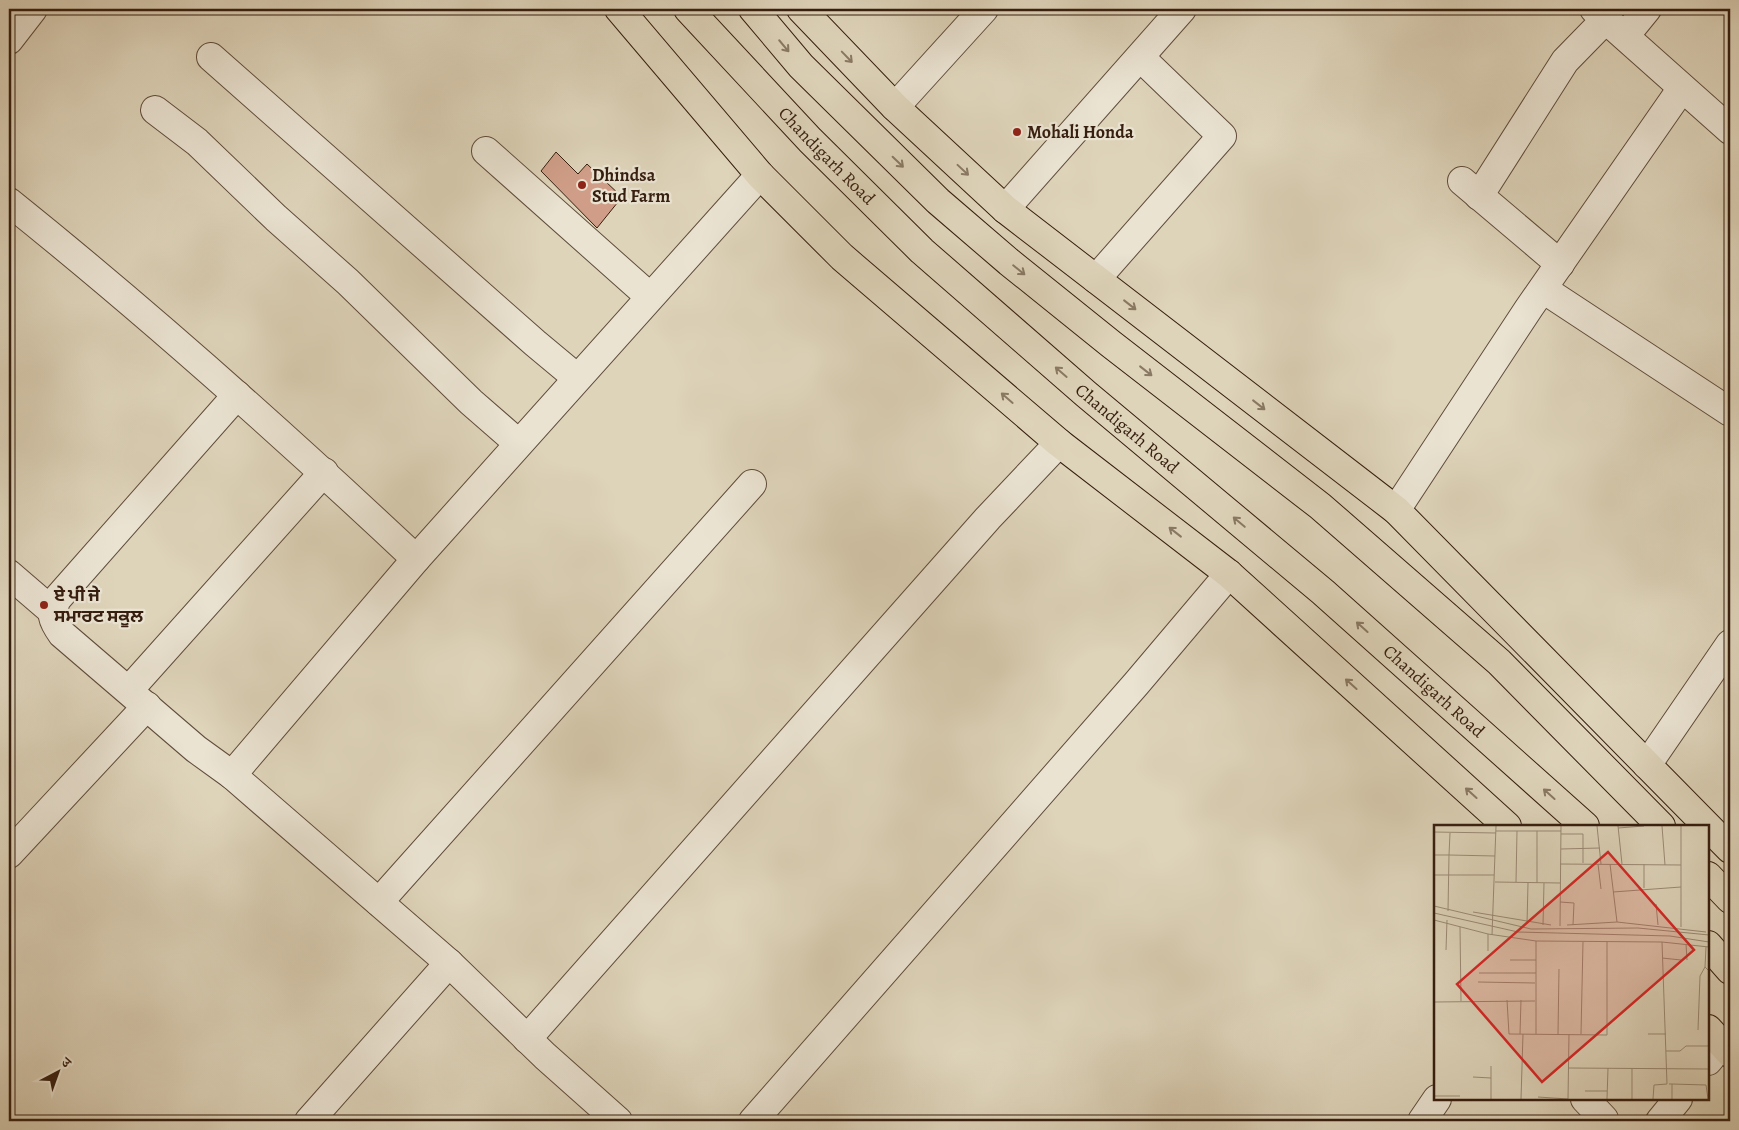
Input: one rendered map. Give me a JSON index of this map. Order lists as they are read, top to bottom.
{
  "streets": {
    "main road": ["Chandigarh Road"]
  },
  "places": ["Mohali Honda", "Dhindsa Stud Farm", "ਏ ਪੀ ਜੇ ਸਮਾਰਟ ਸਕੂਲ"],
  "north": "top right"
}
